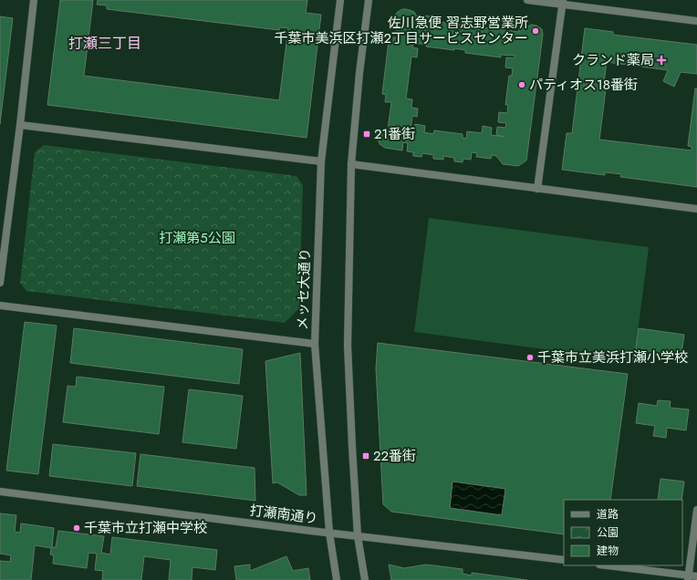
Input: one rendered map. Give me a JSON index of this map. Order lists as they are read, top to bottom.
{
  "streets": {
    "street": ["メッセ大通り", "打瀬南通り"]
  },
  "crossings": [
    ["メッセ大通り", "打瀬南通り"]
  ],
  "districts": ["打瀬三丁目"],
  "parks": ["打瀬第5公園"],
  "places": {
    "other": [
      "佐川急便 習志野営業所 千葉市美浜区打瀬2丁目サービスセンター",
      "パティオス18番街",
      "千葉市立美浜打瀬小学校",
      "千葉市立打瀬中学校"
    ],
    "health": ["クランド薬局"],
    "transit": ["21番街", "22番街"]
  },
  "legend": ["道路", "公園", "建物"]
}
